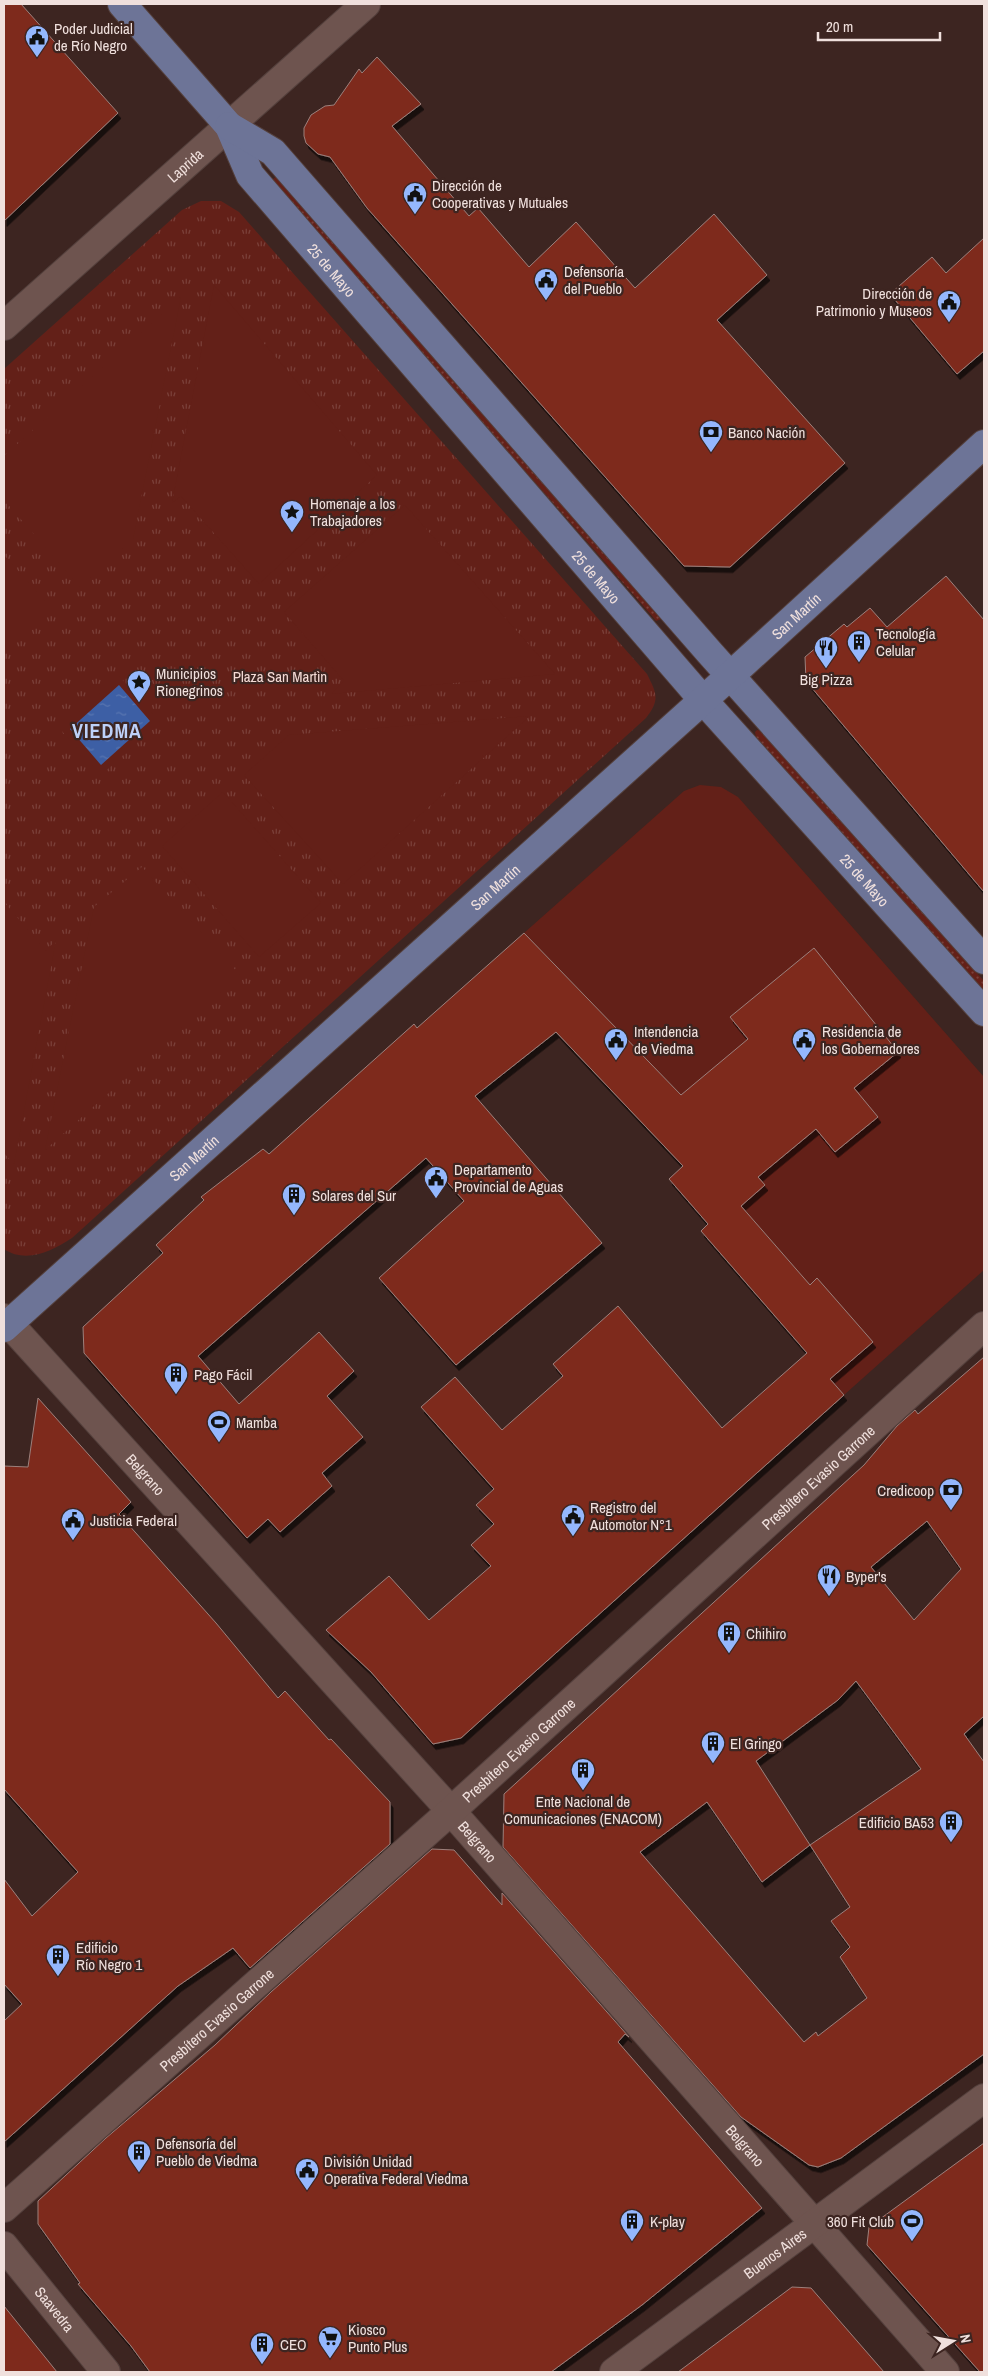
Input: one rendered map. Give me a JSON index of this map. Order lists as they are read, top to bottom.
{
  "streets": {
    "main road": ["25 de Mayo", "San Martín"],
    "street": [
      "Laprida",
      "Belgrano",
      "Presbítero Evasio Garrone",
      "Buenos Aires",
      "Saavedra"
    ]
  },
  "crossings": [
    ["Laprida", "25 de Mayo"],
    ["25 de Mayo", "San Martín"],
    ["San Martín", "Belgrano"],
    ["Belgrano", "Presbítero Evasio Garrone"],
    ["Belgrano", "Buenos Aires"]
  ],
  "districts": ["VIEDMA"],
  "parks": ["Plaza San Martìn"],
  "places": {
    "public building": [
      "Poder Judicial de Río Negro",
      "Dirección de Cooperativas y Mutuales",
      "Defensoría del Pueblo",
      "Dirección de Patrimonio y Museos",
      "Intendencia de Viedma",
      "Residencia de los Gobernadores",
      "Departamento Provincial de Aguas",
      "Registro del Automotor N°1",
      "Justicia Federal",
      "División Unidad Operativa Federal Viedma"
    ],
    "bank": ["Banco Nación", "Credicoop"],
    "place": ["Homenaje a los Trabajadores", "Municipios Rionegrinos"],
    "building": [
      "Tecnología Celular",
      "Solares del Sur",
      "Pago Fácil",
      "Chihiro",
      "El Gringo",
      "Ente Nacional de Comunicaciones (ENACOM)",
      "Edificio BA53",
      "Edificio Río Negro 1",
      "Defensoría del Pueblo de Viedma",
      "K-play",
      "CEO"
    ],
    "restaurant": ["Big Pizza", "Byper's"],
    "sports": ["Mamba", "360 Fit Club"],
    "supermarket": ["Kiosco Punto Plus"]
  },
  "scale_bar": "20 m",
  "north": "right"
}
